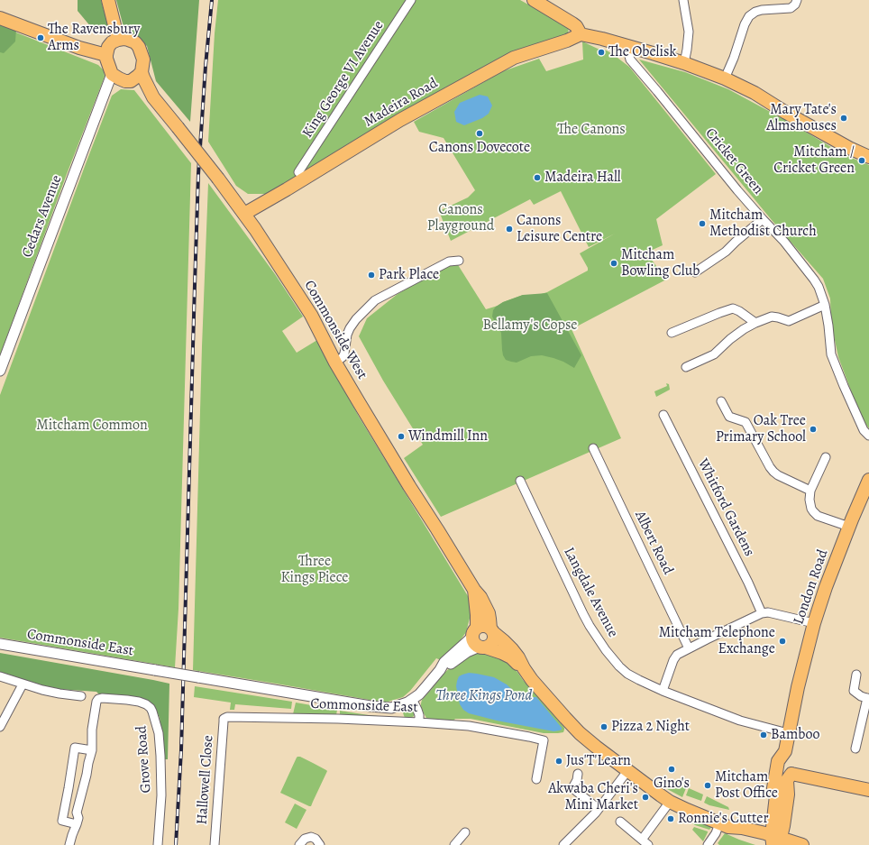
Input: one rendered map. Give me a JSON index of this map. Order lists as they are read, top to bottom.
{
  "streets": {
    "main road": ["Madeira Road", "Commonside West", "London Road"],
    "street": [
      "King George VI Avenue",
      "Cricket Green",
      "Cedars Avenue",
      "Whitford Gardens",
      "Albert Road",
      "Langdale Avenue",
      "Commonside East",
      "Grove Road",
      "Hallowell Close"
    ]
  },
  "crossings": [
    ["Madeira Road", "Commonside West"],
    ["Cedars Avenue", "Commonside West"],
    ["Commonside West", "Commonside East"],
    ["London Road", "Langdale Avenue"],
    ["Commonside East", "Hallowell Close"]
  ],
  "water": ["Three Kings Pond"],
  "parks": [
    "The Canons",
    "Canons Playground",
    "Bellamy's Copse",
    "Mitcham Common",
    "Three Kings Piece"
  ],
  "places": [
    "The Ravensbury Arms",
    "The Obelisk",
    "Mary Tate's Almshouses",
    "Canons Dovecote",
    "Mitcham / Cricket Green",
    "Madeira Hall",
    "Mitcham Methodist Church",
    "Canons Leisure Centre",
    "Mitcham Bowling Club",
    "Park Place",
    "Oak Tree Primary School",
    "Windmill Inn",
    "Mitcham Telephone Exchange",
    "Pizza 2 Night",
    "Bamboo",
    "Jus'T'Learn",
    "Gino's",
    "Mitcham Post Office",
    "Akwaba Cheri's Mini Market",
    "Ronnie's Cutter"
  ]
}
